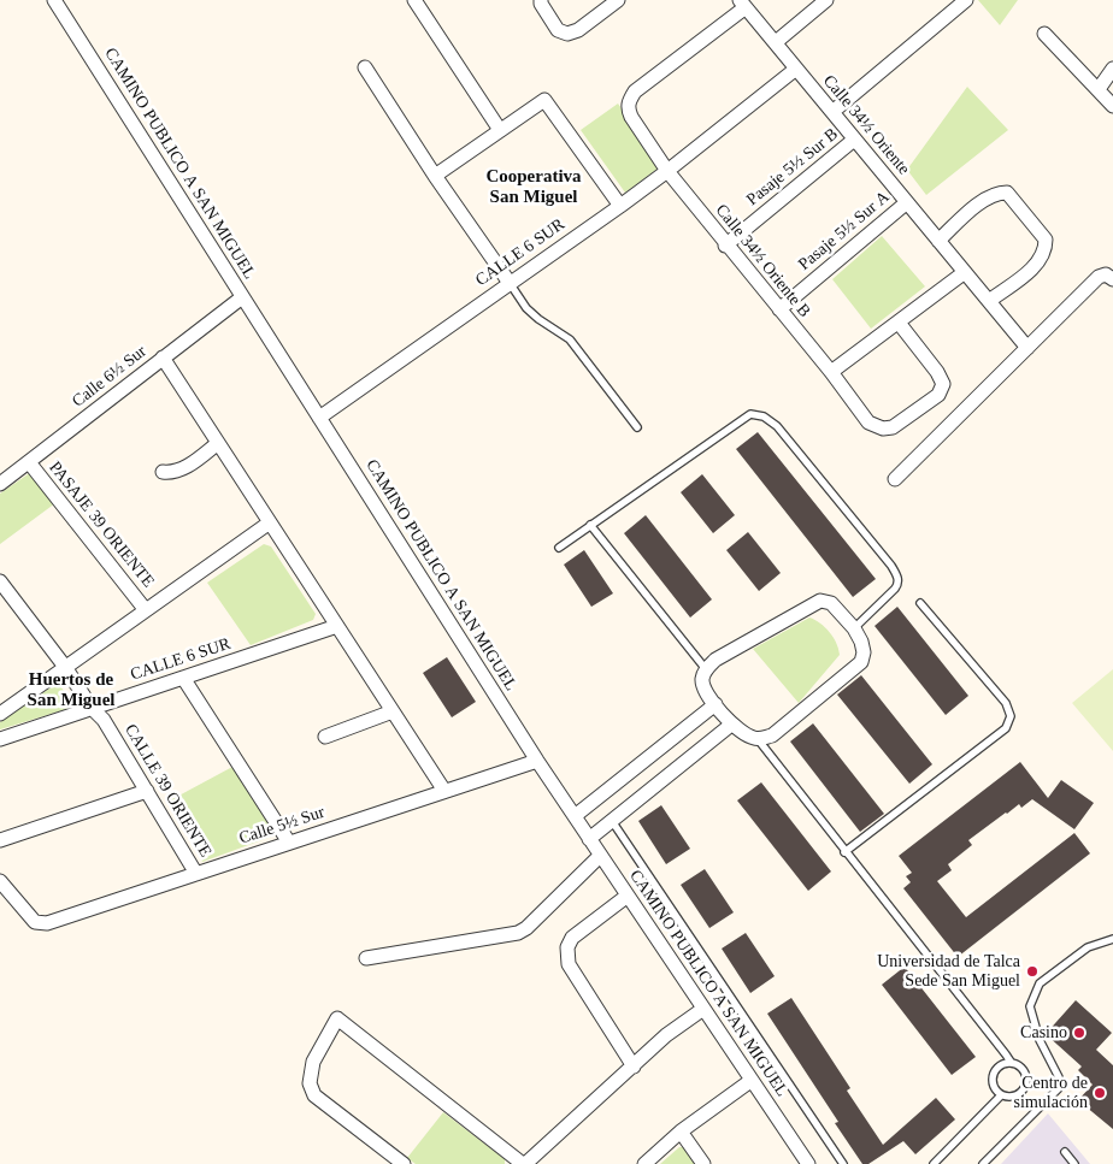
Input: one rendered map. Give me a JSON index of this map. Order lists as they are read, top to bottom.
{
  "streets": {
    "street": [
      "Calle 34½ Oriente",
      "CAMINO PUBLICO A SAN MIGUEL",
      "Pasaje 5½ Sur B",
      "Pasaje 5½ Sur A",
      "CALLE 6 SUR",
      "Calle 34½ Oriente B",
      "Calle 6½ Sur",
      "PASAJE 39 ORIENTE",
      "CALLE 39 ORIENTE",
      "Calle 5½ Sur"
    ]
  },
  "crossings": [
    ["Calle 34½ Oriente", "Pasaje 5½ Sur B"],
    ["Calle 34½ Oriente", "Pasaje 5½ Sur A"],
    ["Calle 34½ Oriente", "CALLE 6 SUR"],
    ["Calle 34½ Oriente", "Calle 34½ Oriente B"],
    ["CAMINO PUBLICO A SAN MIGUEL", "CALLE 6 SUR"],
    ["CAMINO PUBLICO A SAN MIGUEL", "Calle 6½ Sur"],
    ["CAMINO PUBLICO A SAN MIGUEL", "Calle 5½ Sur"],
    ["Pasaje 5½ Sur B", "Calle 34½ Oriente B"],
    ["Pasaje 5½ Sur A", "Calle 34½ Oriente B"],
    ["CALLE 6 SUR", "Calle 34½ Oriente B"],
    ["CALLE 6 SUR", "CALLE 39 ORIENTE"],
    ["Calle 6½ Sur", "PASAJE 39 ORIENTE"],
    ["CALLE 39 ORIENTE", "Calle 5½ Sur"]
  ],
  "districts": ["Cooperativa San Miguel", "Huertos de San Miguel"],
  "places": ["Universidad de Talca Sede San Miguel", "Casino", "Centro de simulación"]
}
